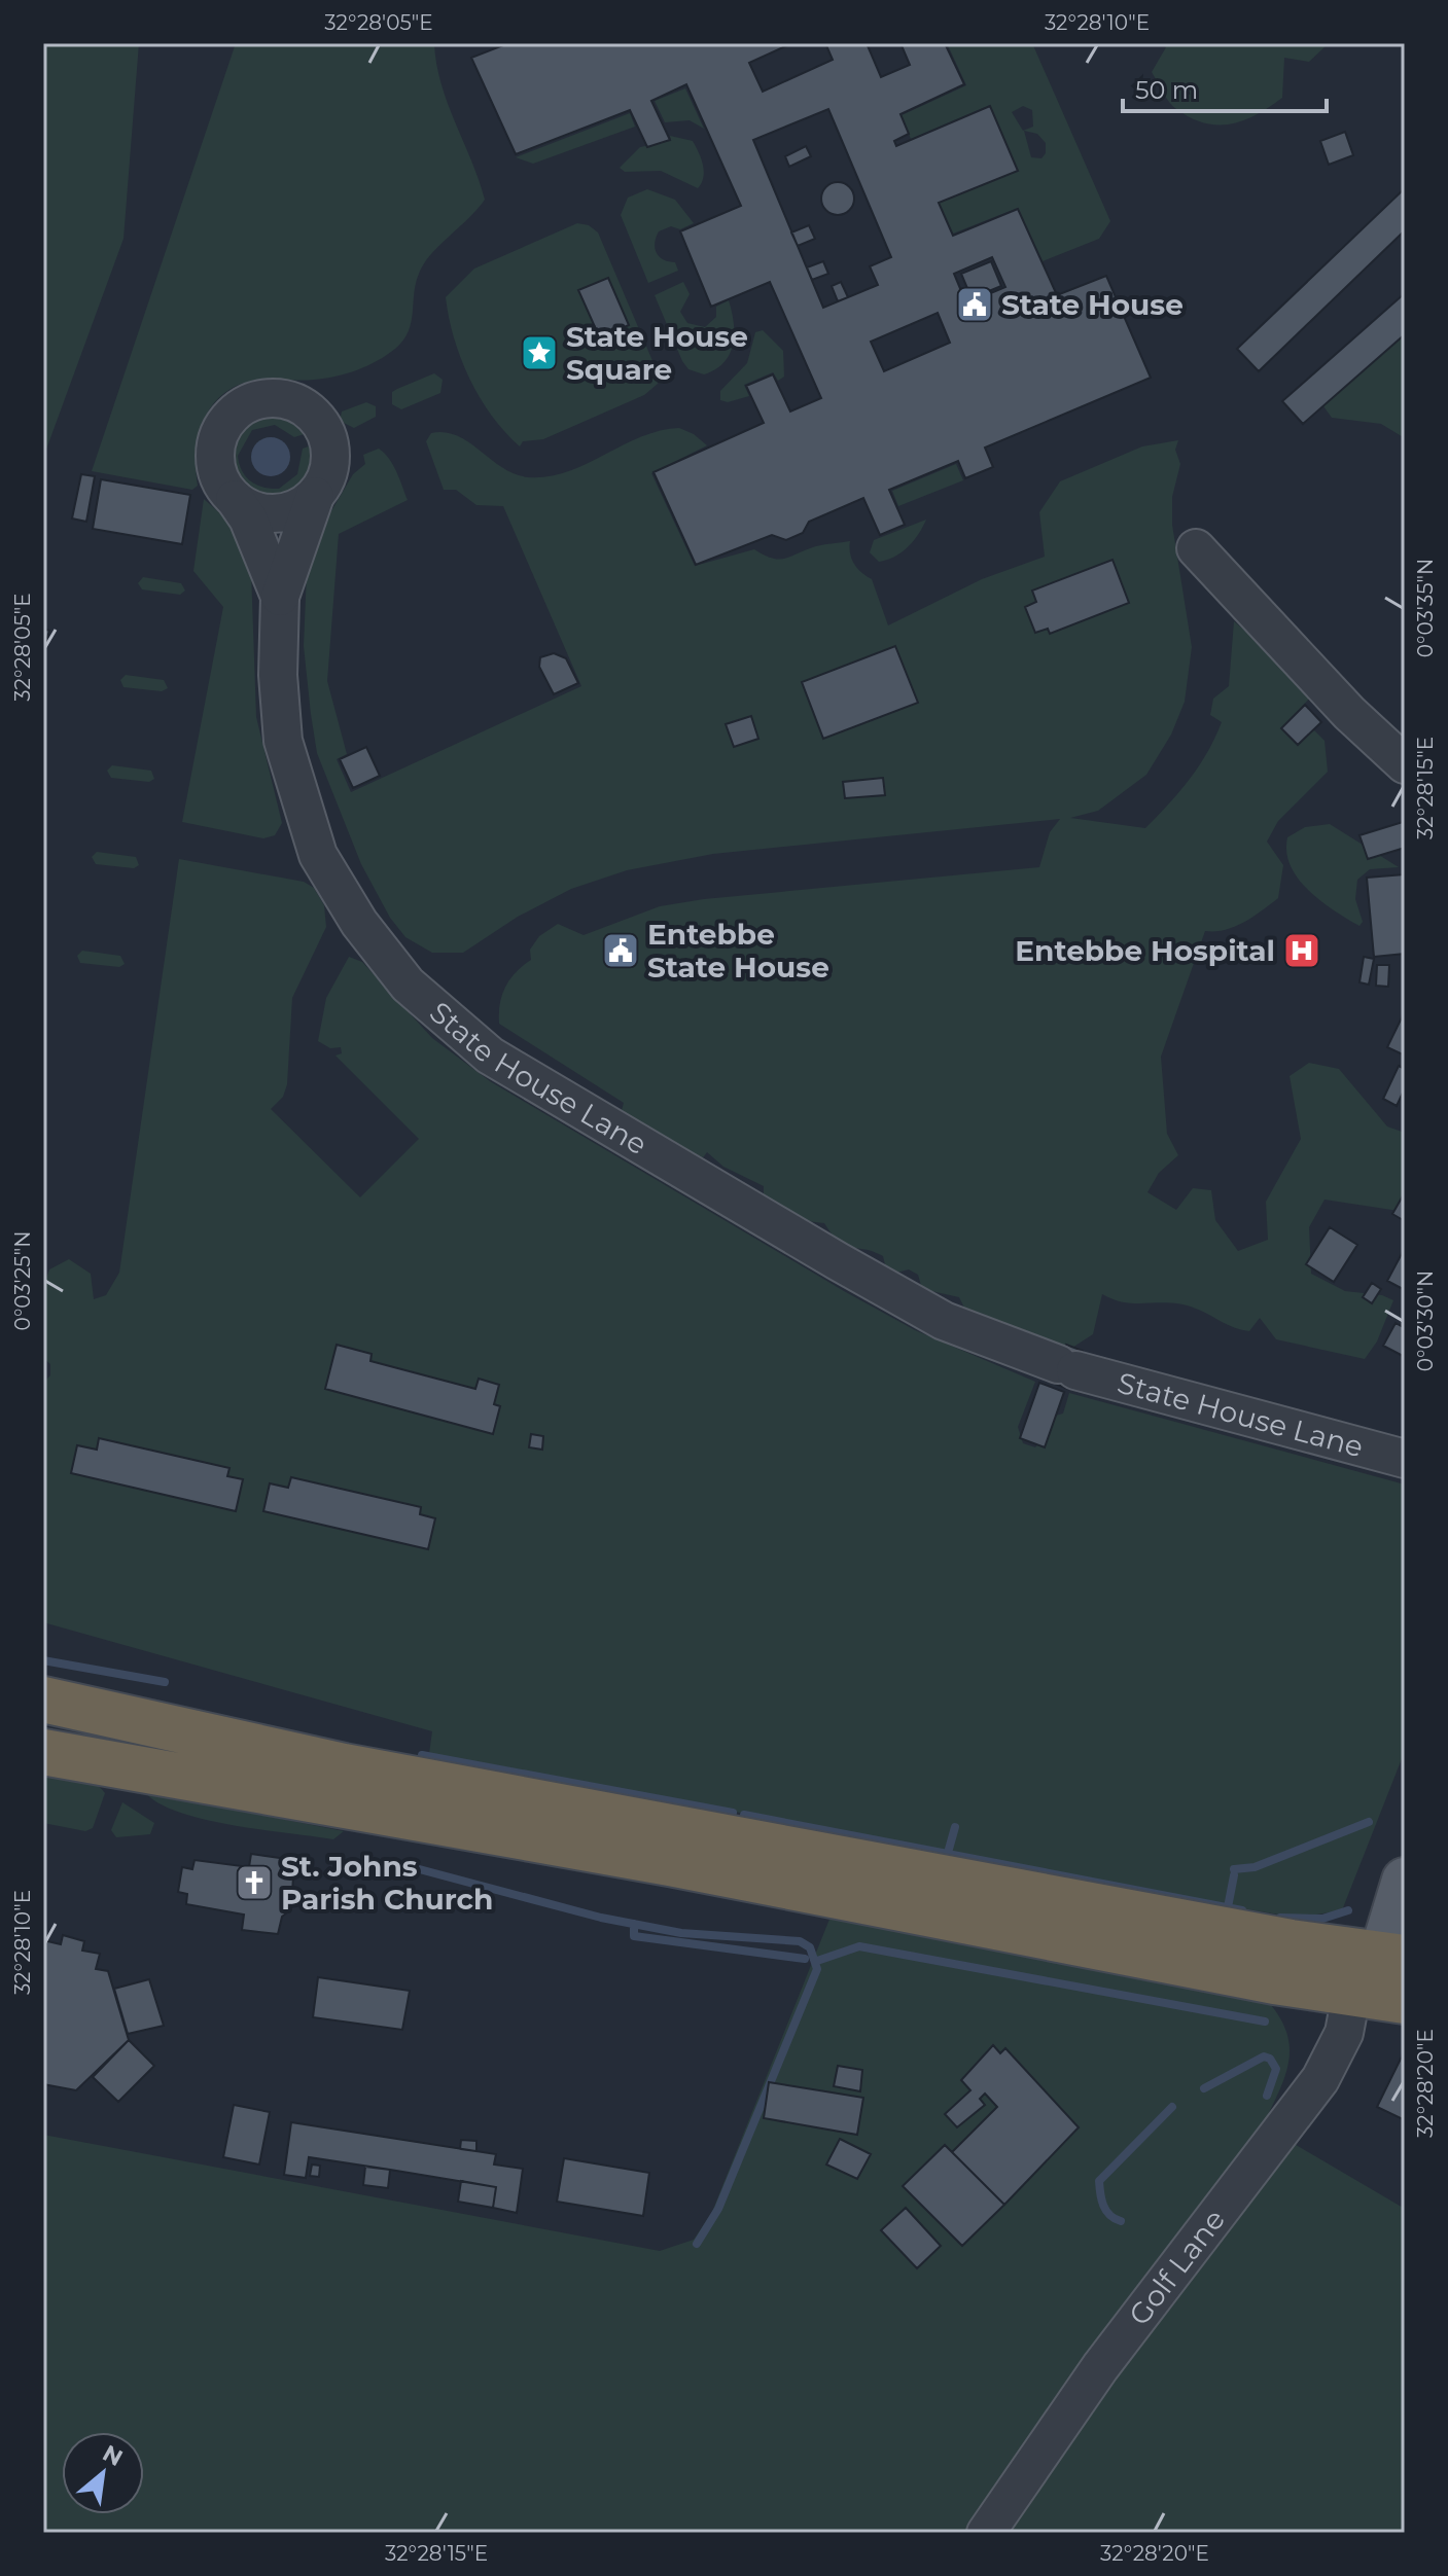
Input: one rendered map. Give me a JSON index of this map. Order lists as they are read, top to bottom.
{
  "streets": {
    "street": ["State House Lane", "Golf Lane"]
  },
  "places": {
    "public building": ["State House", "Entebbe State House"],
    "place": ["State House Square"],
    "hospital": ["Entebbe Hospital"],
    "church": ["St. Johns Parish Church"]
  },
  "scale_bar": "50 m",
  "north": "top right",
  "coordinates": [
    "32°28'05\"E",
    "32°28'10\"E",
    "0°03'35\"N",
    "32°28'15\"E",
    "0°03'25\"N",
    "0°03'30\"N",
    "32°28'20\"E"
  ]
}
